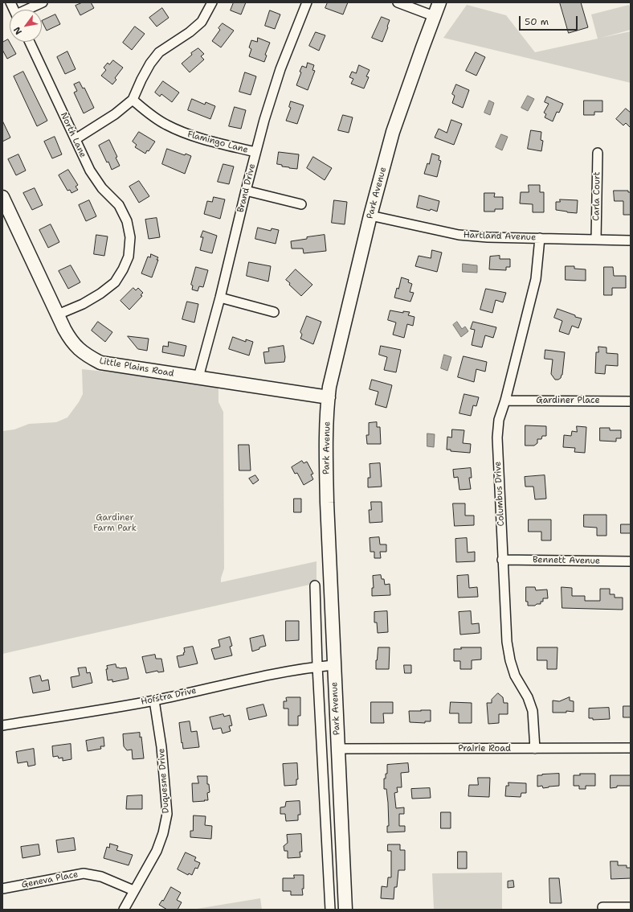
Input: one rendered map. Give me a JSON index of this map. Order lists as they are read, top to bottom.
{
  "streets": {
    "main road": ["Park Avenue", "Little Plains Road"],
    "street": [
      "North Lane",
      "Flamingo Lane",
      "Brand Drive",
      "Carla Court",
      "Hartland Avenue",
      "Gardiner Place",
      "Columbus Drive",
      "Bennett Avenue",
      "Hofstra Drive",
      "Prairie Road",
      "Duquesne Drive",
      "Geneva Place"
    ]
  },
  "crossings": [
    ["North Lane", "Little Plains Road"],
    ["Flamingo Lane", "Brand Drive"],
    ["Brand Drive", "Little Plains Road"],
    ["Park Avenue", "Hartland Avenue"],
    ["Park Avenue", "Little Plains Road"],
    ["Park Avenue", "Hofstra Drive"],
    ["Park Avenue", "Prairie Road"],
    ["Carla Court", "Hartland Avenue"],
    ["Hartland Avenue", "Columbus Drive"],
    ["Gardiner Place", "Columbus Drive"],
    ["Columbus Drive", "Bennett Avenue"],
    ["Columbus Drive", "Prairie Road"],
    ["Hofstra Drive", "Duquesne Drive"],
    ["Duquesne Drive", "Geneva Place"]
  ],
  "parks": ["Gardiner Farm Park"],
  "scale_bar": "50 m",
  "north": "bottom left"
}
